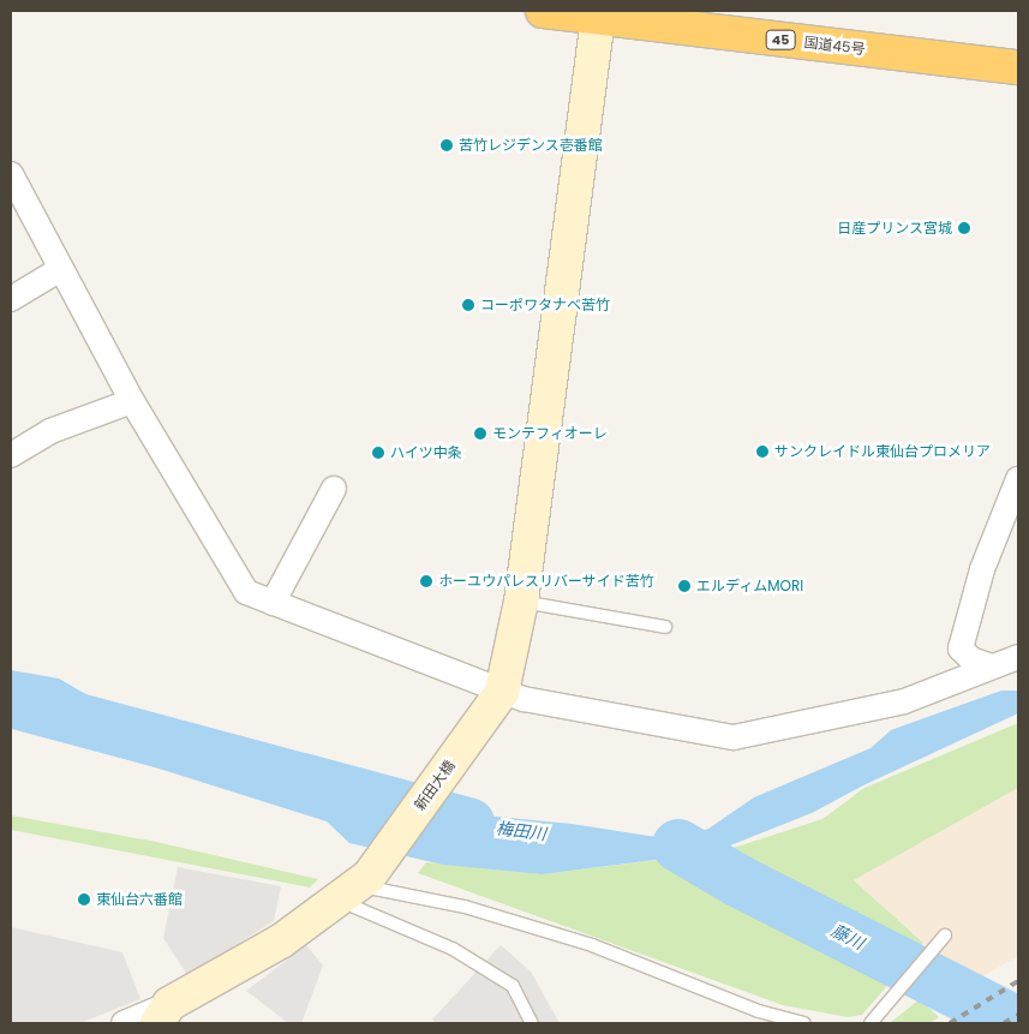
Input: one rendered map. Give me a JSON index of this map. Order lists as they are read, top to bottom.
{
  "streets": {
    "highway": ["45", "国道45号"],
    "street": ["新田大橋"]
  },
  "water": ["梅田川", "藤川"],
  "places": [
    "苦竹レジデンス壱番館",
    "日産プリンス宮城",
    "コーポワタナベ苦竹",
    "モンテフィオーレ",
    "サンクレイドル東仙台プロメリア",
    "ハイツ中条",
    "ホーユウパレスリバーサイド苦竹",
    "エルディムMORI",
    "東仙台六番館"
  ]
}
